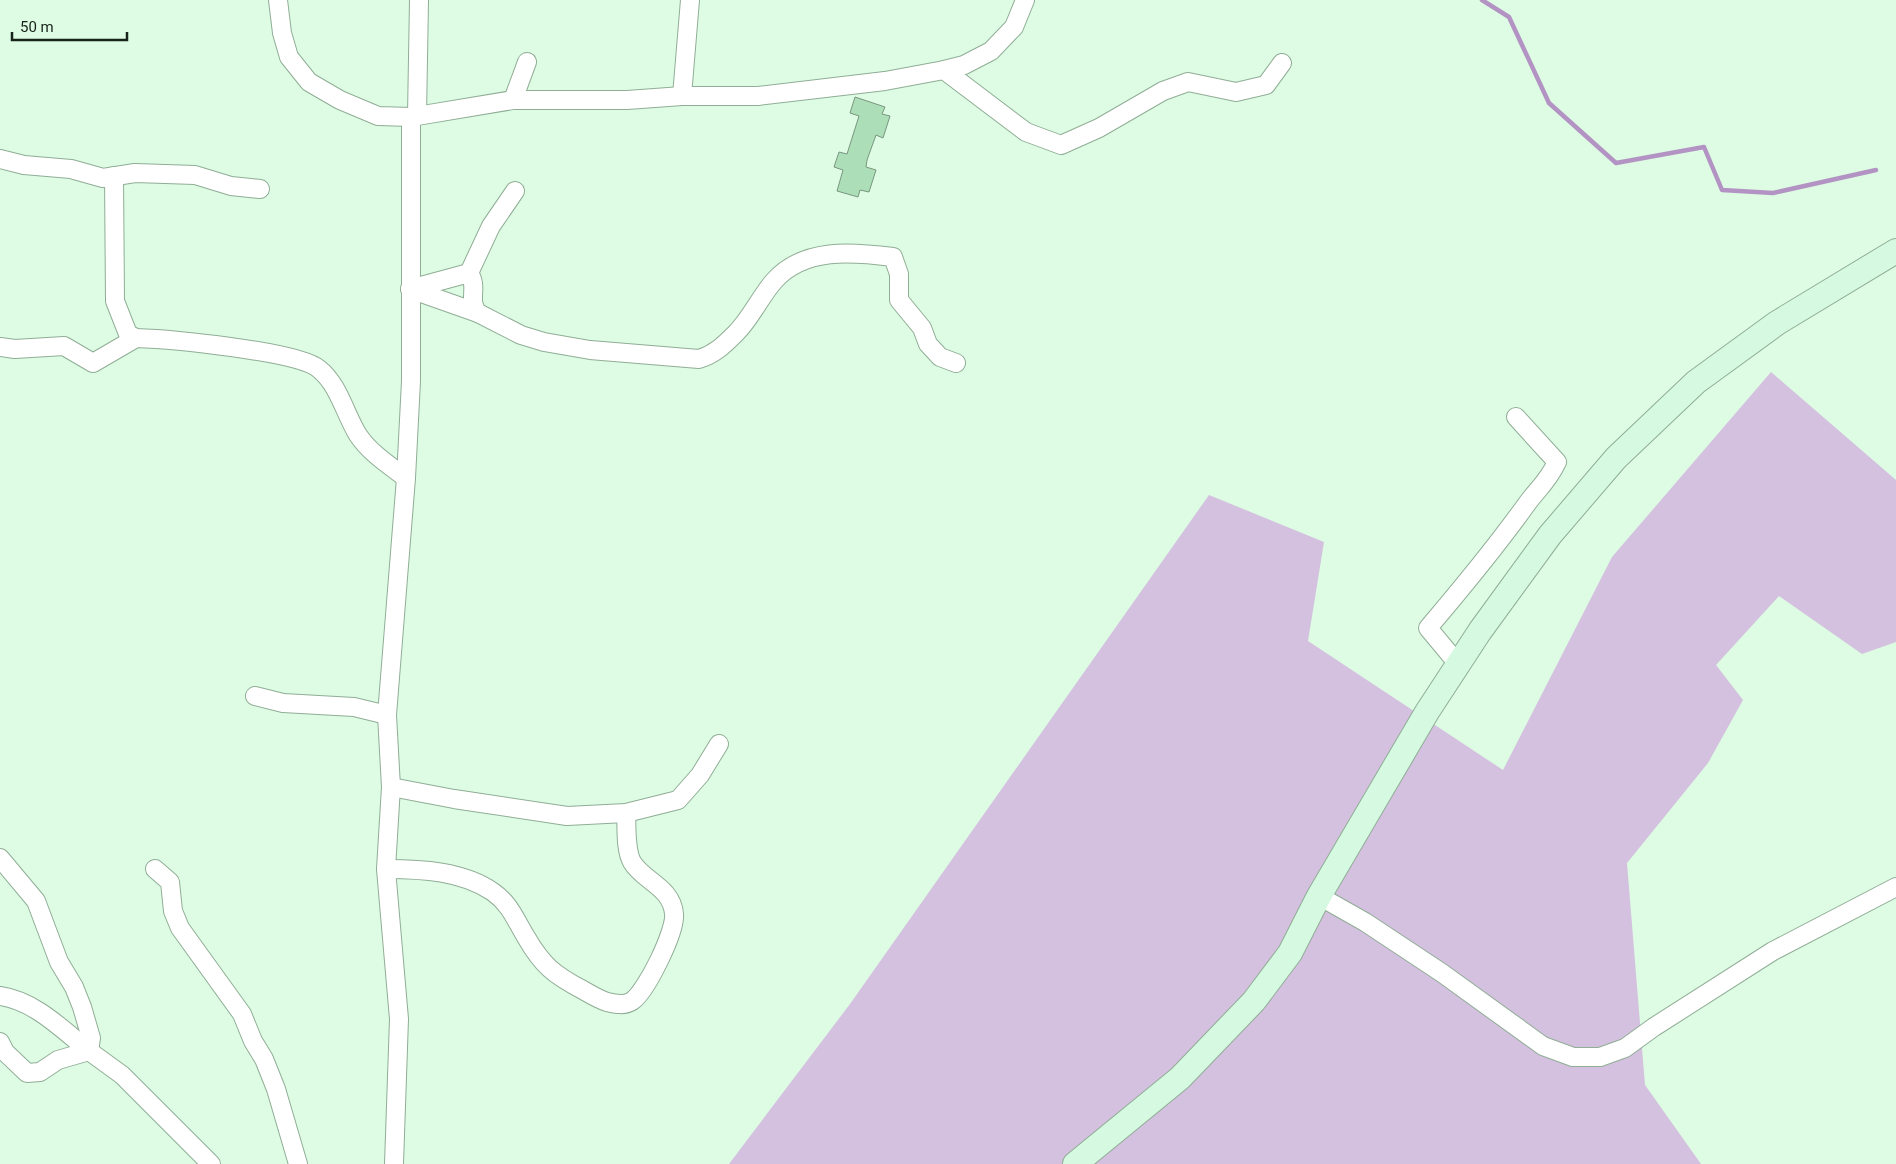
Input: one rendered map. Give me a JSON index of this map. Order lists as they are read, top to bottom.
{
  "scale_bar": "50 m"
}
